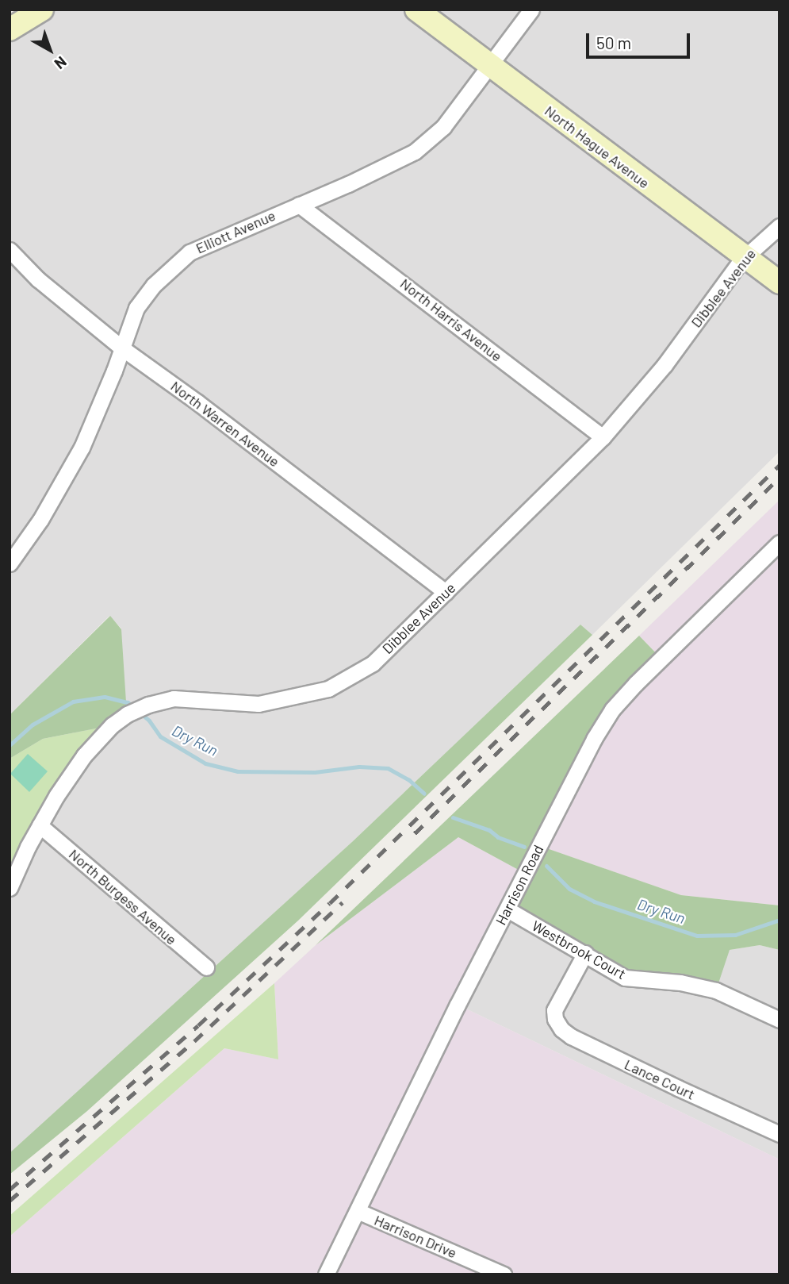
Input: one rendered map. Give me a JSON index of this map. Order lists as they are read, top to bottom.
{
  "streets": {
    "main road": ["North Hague Avenue"],
    "street": [
      "Elliott Avenue",
      "Dibblee Avenue",
      "North Harris Avenue",
      "North Warren Avenue",
      "Harrison Road",
      "North Burgess Avenue",
      "Westbrook Court",
      "Lance Court",
      "Harrison Drive"
    ]
  },
  "crossings": [
    ["North Hague Avenue", "Elliott Avenue"],
    ["North Hague Avenue", "Dibblee Avenue"],
    ["Elliott Avenue", "North Harris Avenue"],
    ["Elliott Avenue", "North Warren Avenue"],
    ["Dibblee Avenue", "North Harris Avenue"],
    ["Dibblee Avenue", "North Warren Avenue"],
    ["Dibblee Avenue", "North Burgess Avenue"],
    ["Harrison Road", "Westbrook Court"],
    ["Harrison Road", "Harrison Drive"],
    ["Westbrook Court", "Lance Court"]
  ],
  "water": ["Dry Run"],
  "scale_bar": "50 m",
  "north": "bottom right"
}
